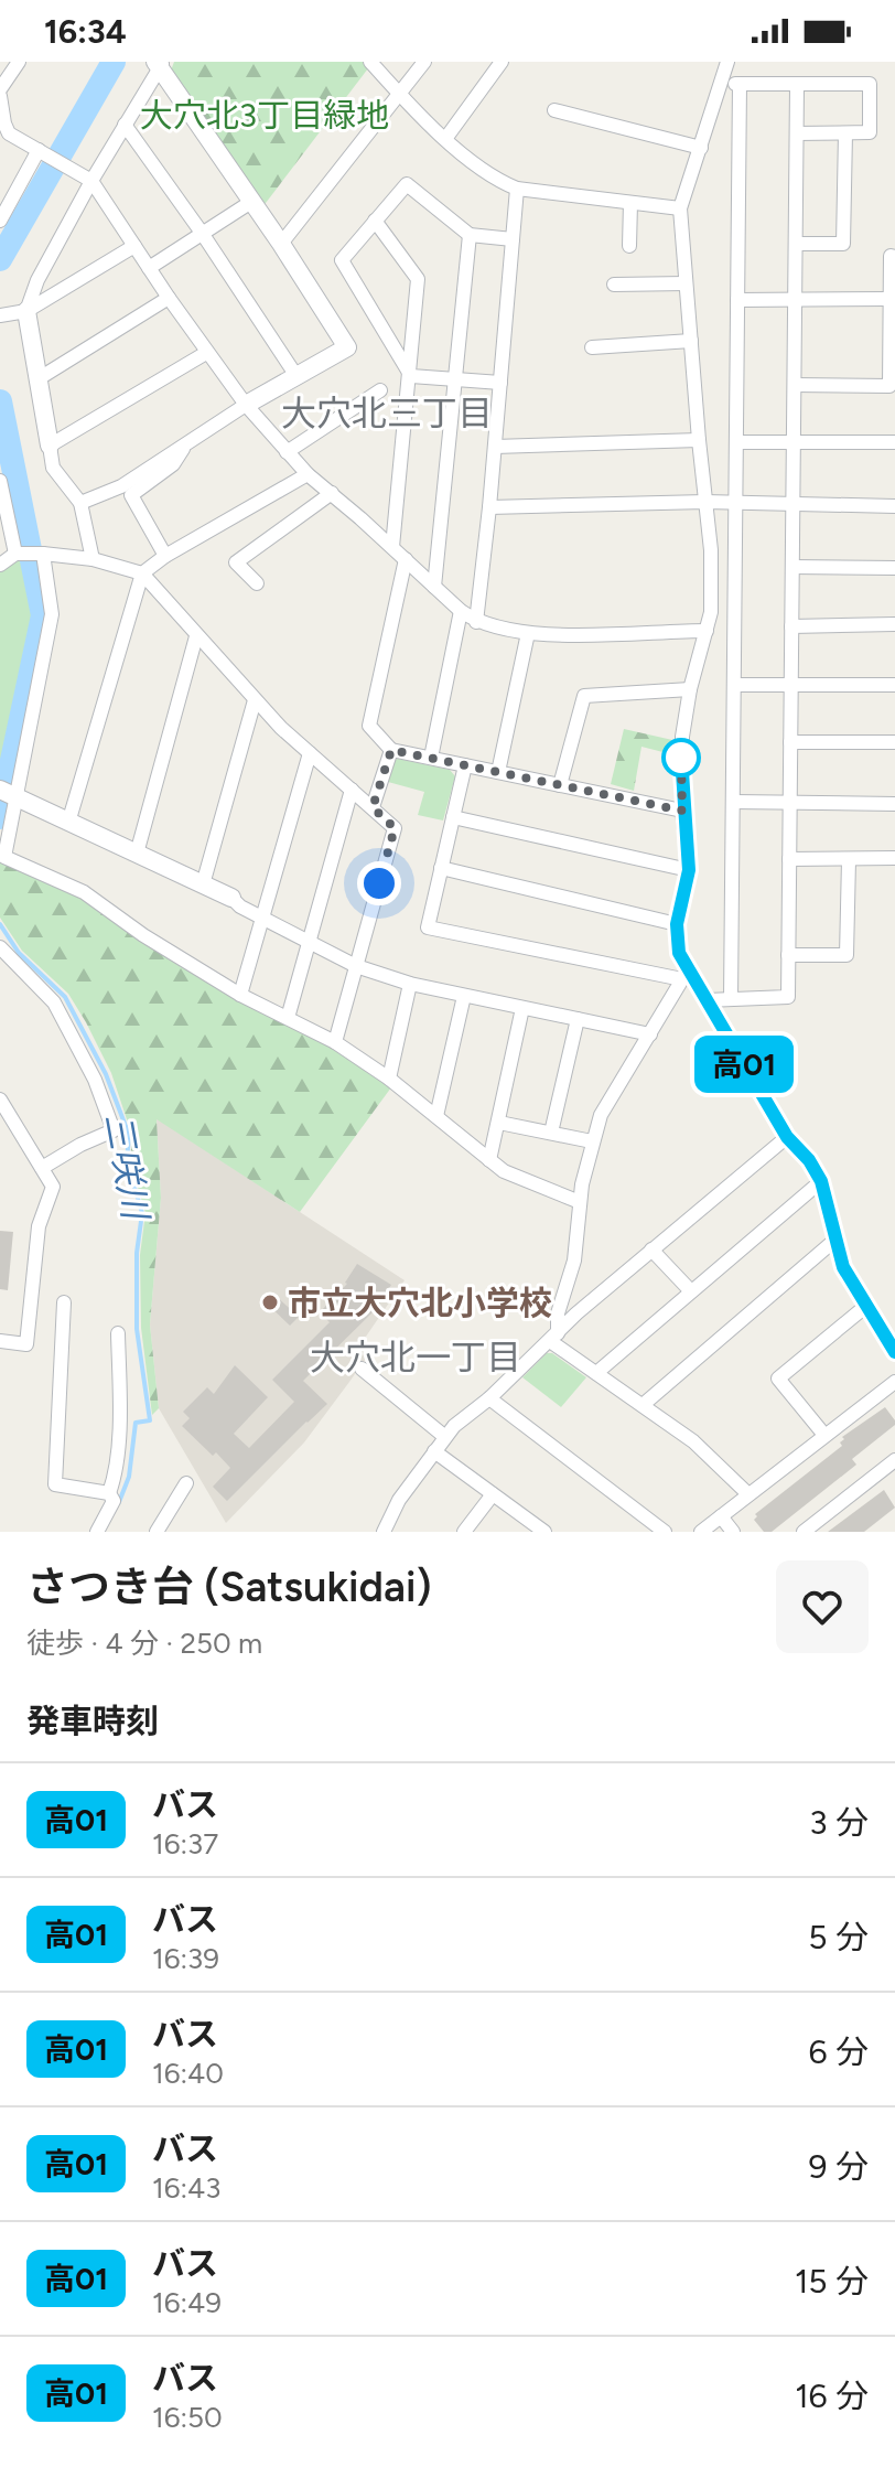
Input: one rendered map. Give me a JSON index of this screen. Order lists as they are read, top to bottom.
{
  "districts": ["大穴北三丁目", "大穴北一丁目"],
  "water": ["三咲川"],
  "parks": ["大穴北3丁目緑地"],
  "places": ["市立大穴北小学校"],
  "lines": ["bus line 高01"],
  "page": {
    "status": "16:34",
    "on_map": "高01",
    "heading": [
      ["さつき台 (Satsukidai)", "徒歩 · 4 分 · 250 m"],
      "発車時刻"
    ],
    "list": [
      {
        "mark": "高01",
        "name": "バス",
        "note": "16:37",
        "value": "3 分"
      },
      {
        "mark": "高01",
        "name": "バス",
        "note": "16:39",
        "value": "5 分"
      },
      {
        "mark": "高01",
        "name": "バス",
        "note": "16:40",
        "value": "6 分"
      },
      {
        "mark": "高01",
        "name": "バス",
        "note": "16:43",
        "value": "9 分"
      },
      {
        "mark": "高01",
        "name": "バス",
        "note": "16:49",
        "value": "15 分"
      },
      {
        "mark": "高01",
        "name": "バス",
        "note": "16:50",
        "value": "16 分"
      }
    ]
  }
}
